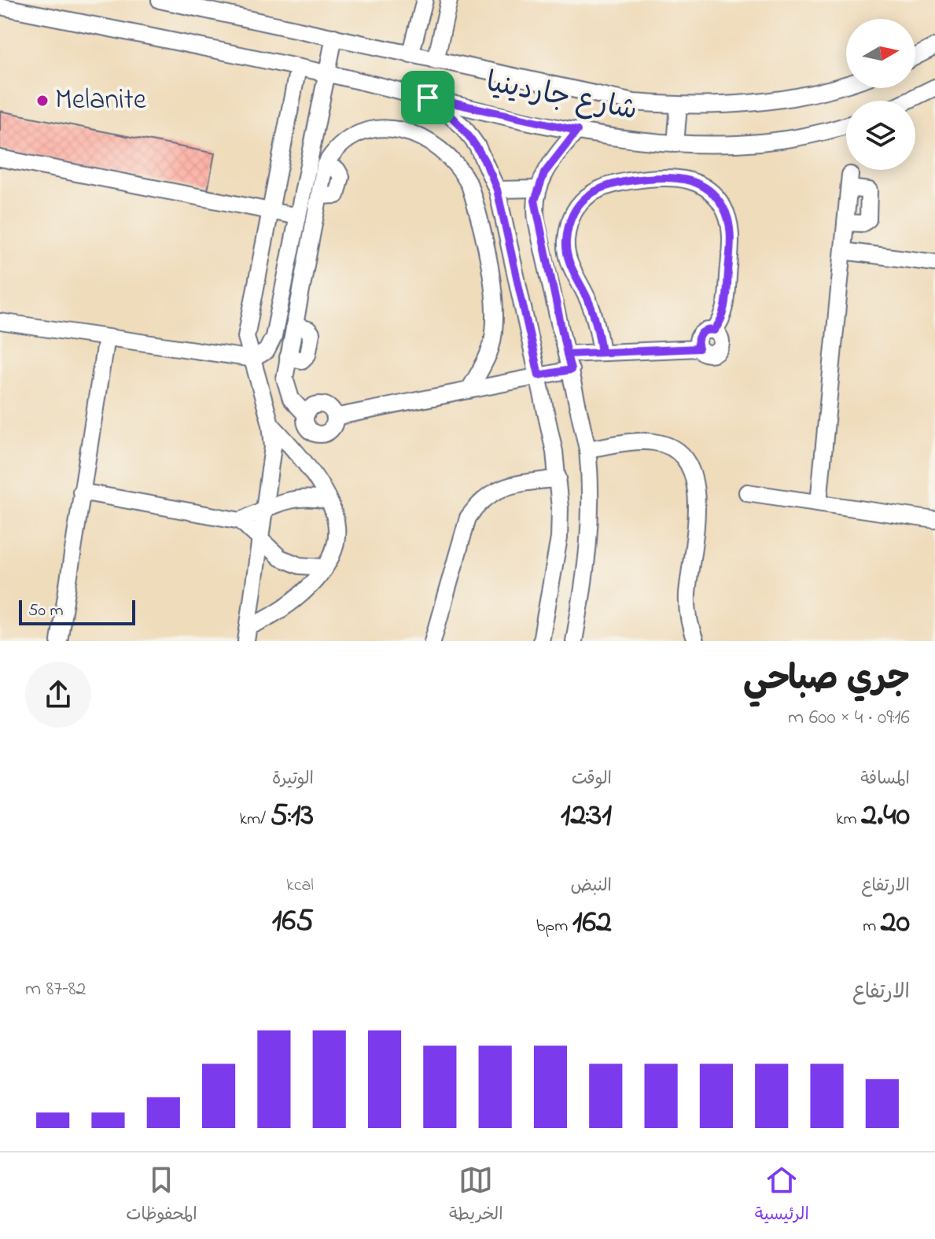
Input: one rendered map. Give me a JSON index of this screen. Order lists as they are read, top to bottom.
{
  "streets": {
    "street": ["شارع جاردينيا"]
  },
  "places": ["Melanite"],
  "scale_bar": "50 m",
  "north": "right",
  "page": {
    "scale": "50 m",
    "heading": ["جري صباحي", "09:16 · 4 × 600 m"],
    "stats": [
      ["المسافة", "2.40 km"],
      ["الوقت", "12:31"],
      ["الوتيرة", "5:13 /km"],
      ["الارتفاع", "20 m"],
      ["النبض", "162 bpm"],
      ["kcal", "165"]
    ],
    "chart": ["الارتفاع", "82–87 m"],
    "tabs": ["الرئيسية", "الخريطة", "المحفوظات"]
  }
}
